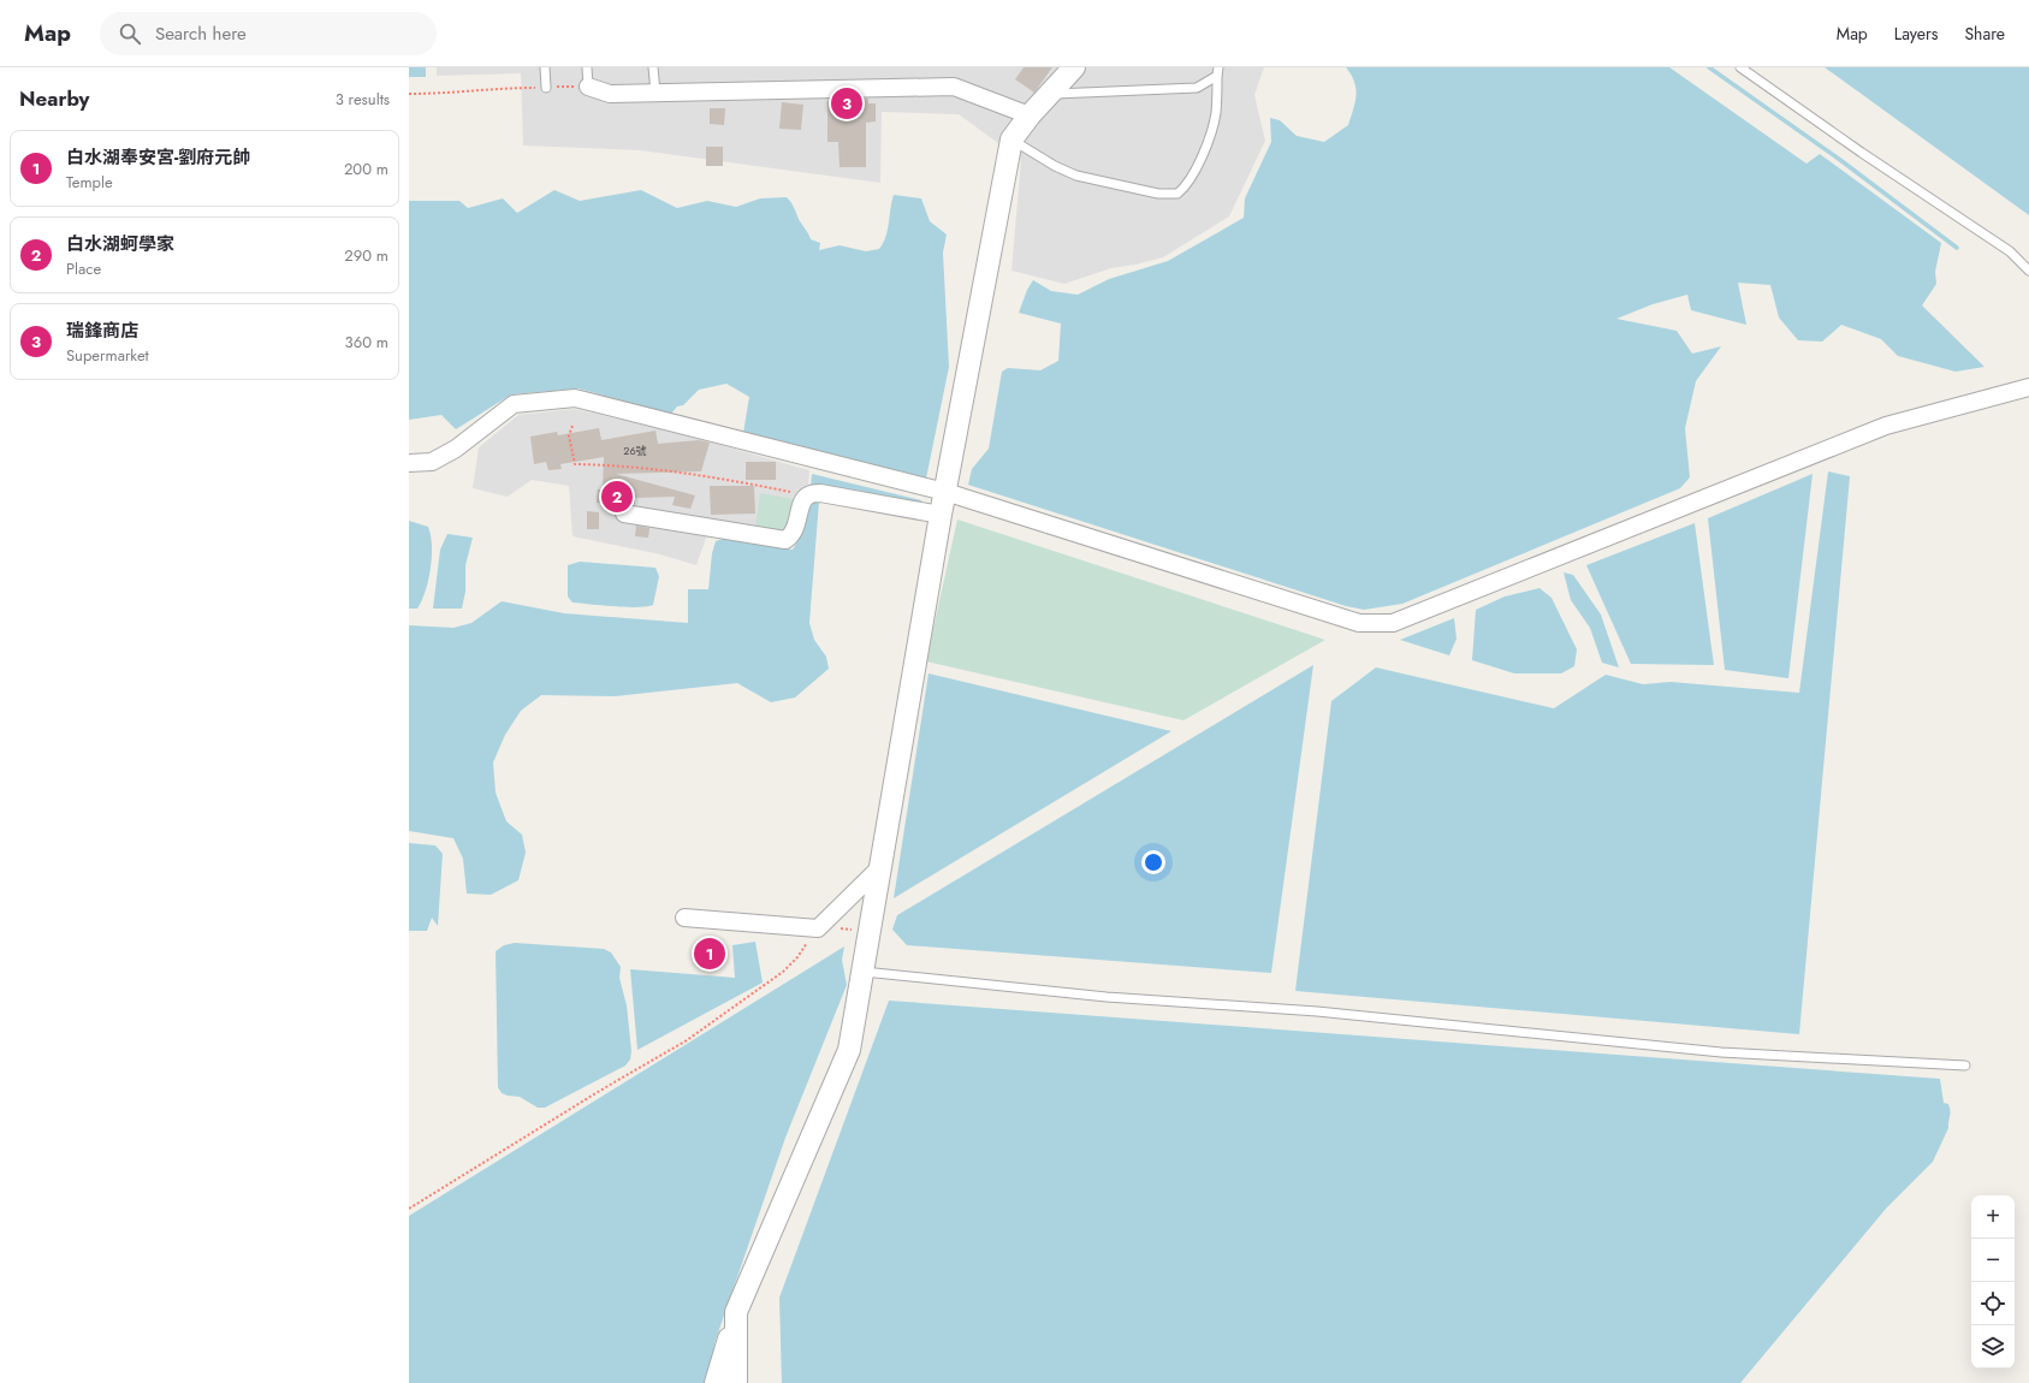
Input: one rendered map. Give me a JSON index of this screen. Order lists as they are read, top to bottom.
{
  "house_numbers": ["26號"],
  "page": {
    "header": "Map",
    "search": "Search here",
    "nav": ["Map", "Layers", "Share"],
    "heading": ["Nearby", "3 results"],
    "pins": ["3", "2", "1"],
    "list": [
      {
        "mark": "1",
        "name": "白水湖奉安宮-劉府元帥",
        "note": "Temple",
        "value": "200 m"
      },
      {
        "mark": "2",
        "name": "白水湖蚵學家",
        "note": "Place",
        "value": "290 m"
      },
      {
        "mark": "3",
        "name": "瑞鋒商店",
        "note": "Supermarket",
        "value": "360 m"
      }
    ],
    "map_buttons": ["+", "−"]
  }
}
